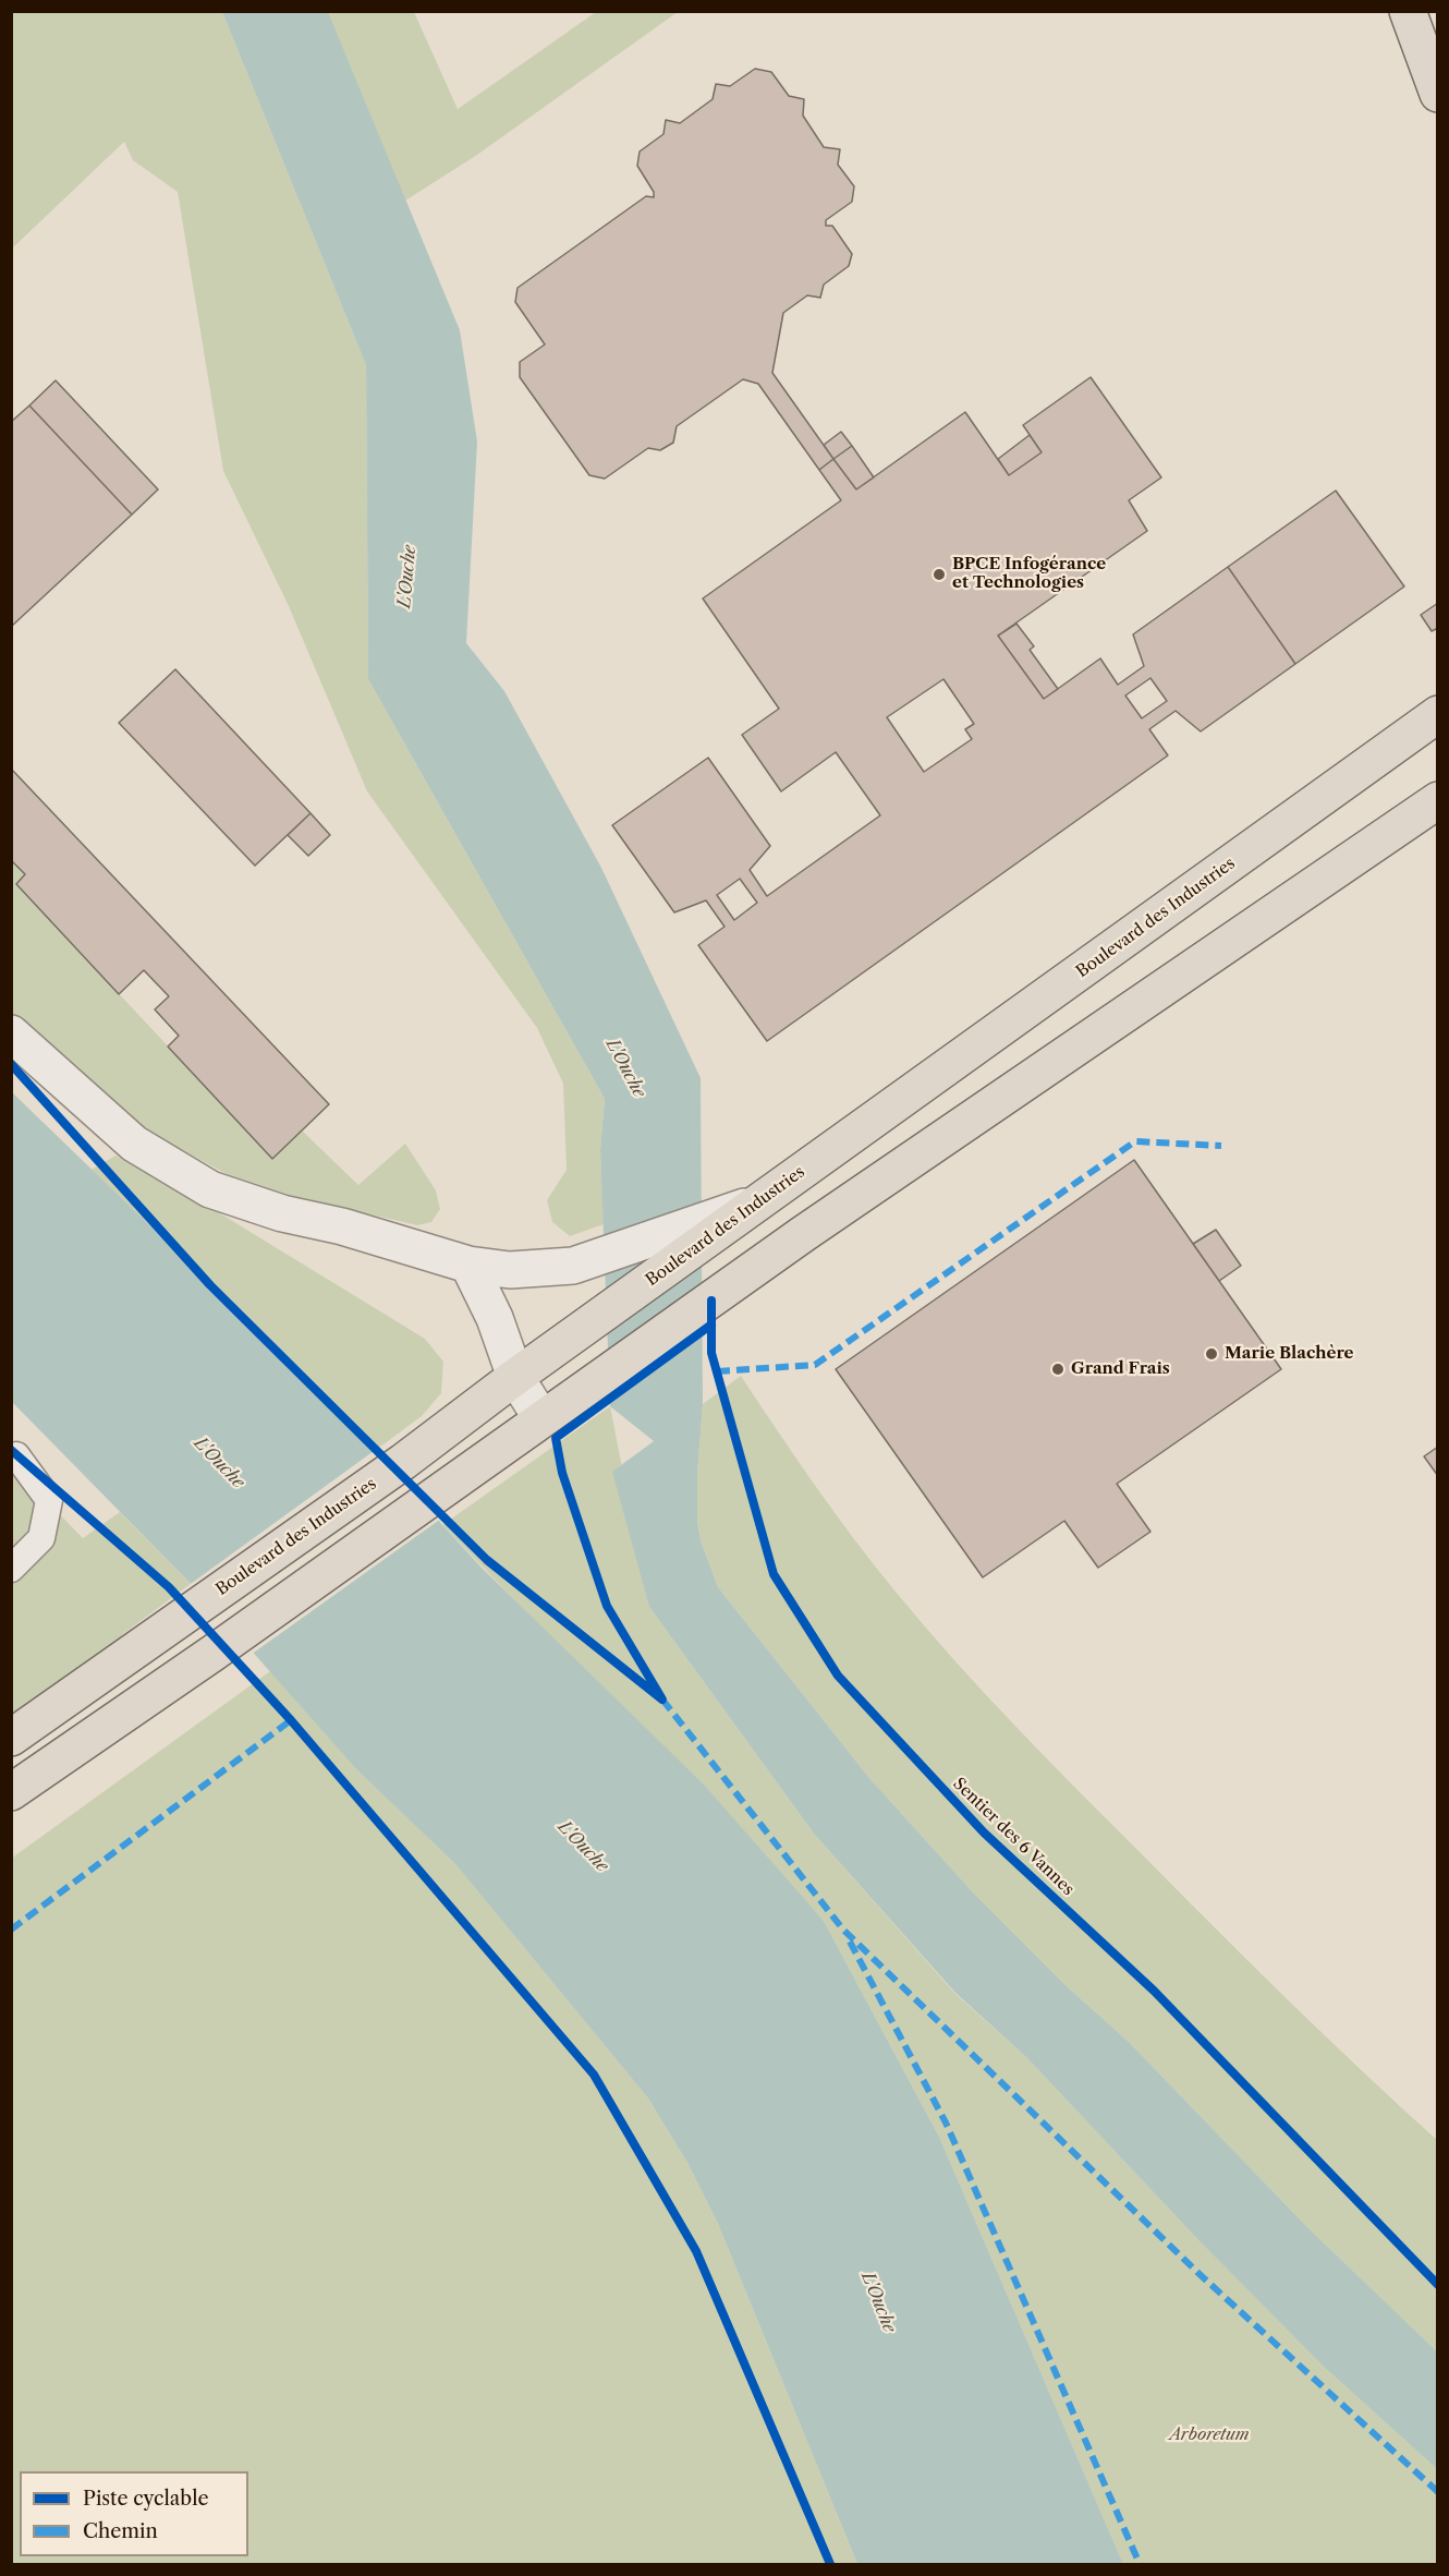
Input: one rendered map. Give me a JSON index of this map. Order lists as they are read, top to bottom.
{
  "streets": {
    "main road": ["Boulevard des Industries"],
    "cycle path": ["Sentier des 6 Vannes"]
  },
  "water": ["L'Ouche"],
  "parks": ["Arboretum"],
  "places": ["BPCE Infogérance et Technologies", "Marie Blachère", "Grand Frais"],
  "legend": ["Piste cyclable", "Chemin"]
}
